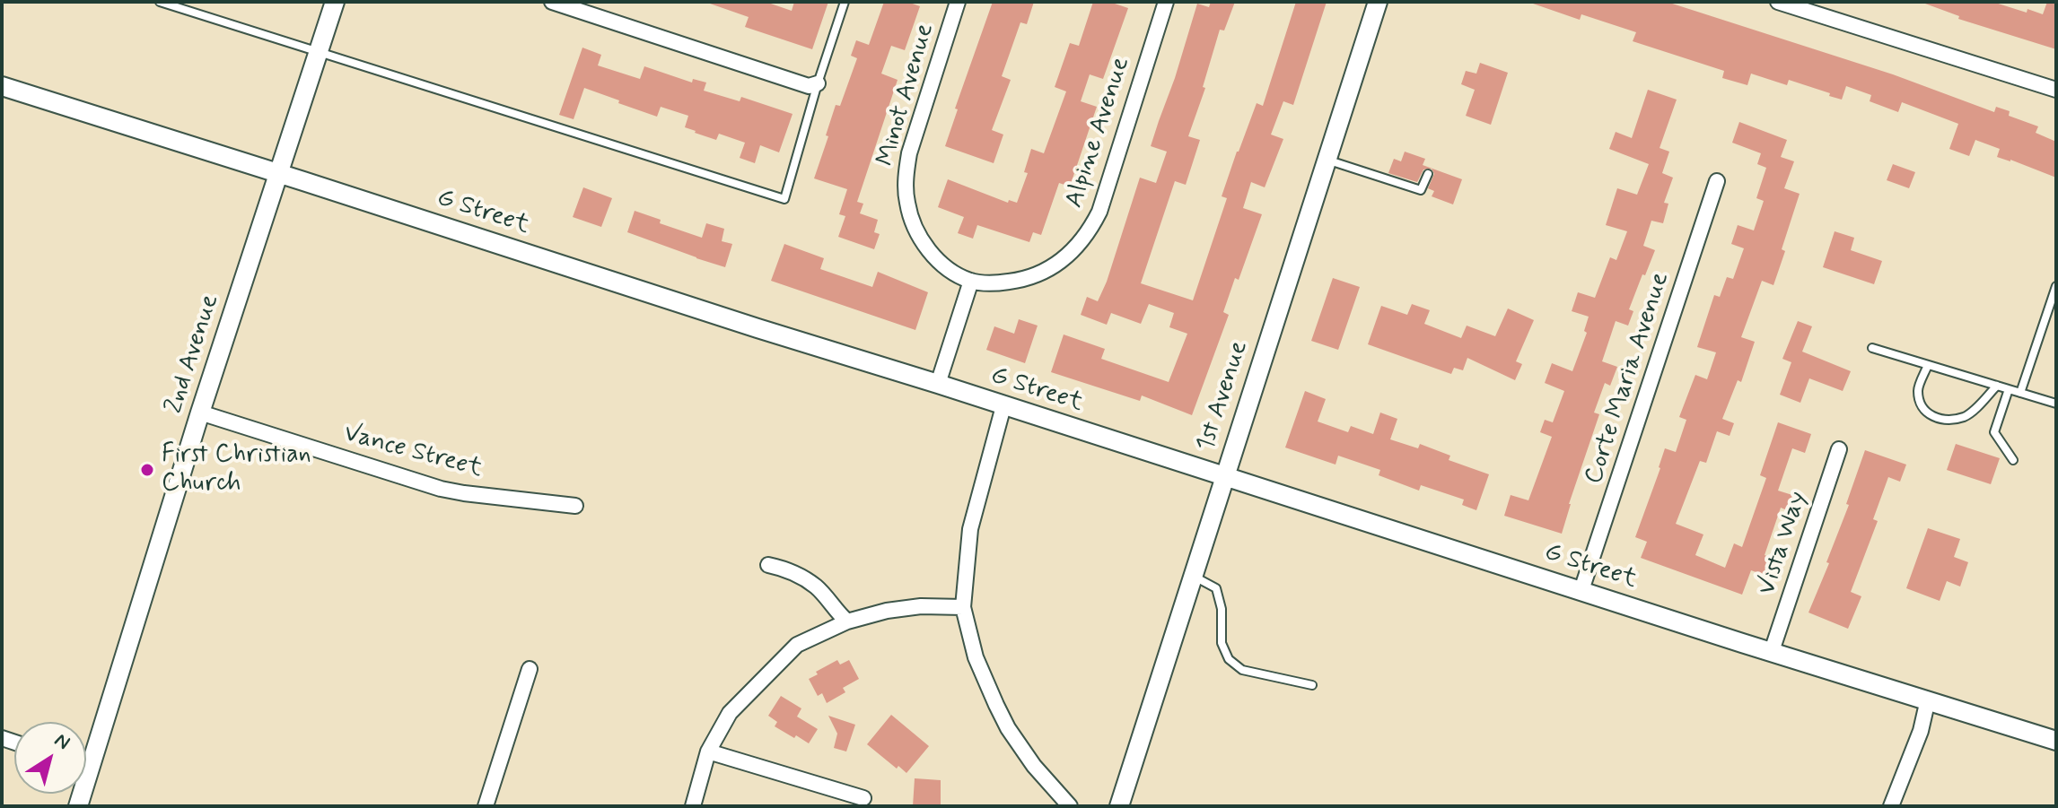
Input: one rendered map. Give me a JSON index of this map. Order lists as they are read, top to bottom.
{
  "streets": {
    "street": [
      "Minot Avenue",
      "Alpine Avenue",
      "G Street",
      "2nd Avenue",
      "Corte Maria Avenue",
      "1st Avenue",
      "Vance Street",
      "Vista Way"
    ]
  },
  "crossings": [
    ["Minot Avenue", "Alpine Avenue"],
    ["G Street", "2nd Avenue"],
    ["G Street", "Corte Maria Avenue"],
    ["G Street", "1st Avenue"],
    ["G Street", "Vista Way"],
    ["2nd Avenue", "Vance Street"]
  ],
  "places": ["First Christian Church"],
  "north": "top right"
}
